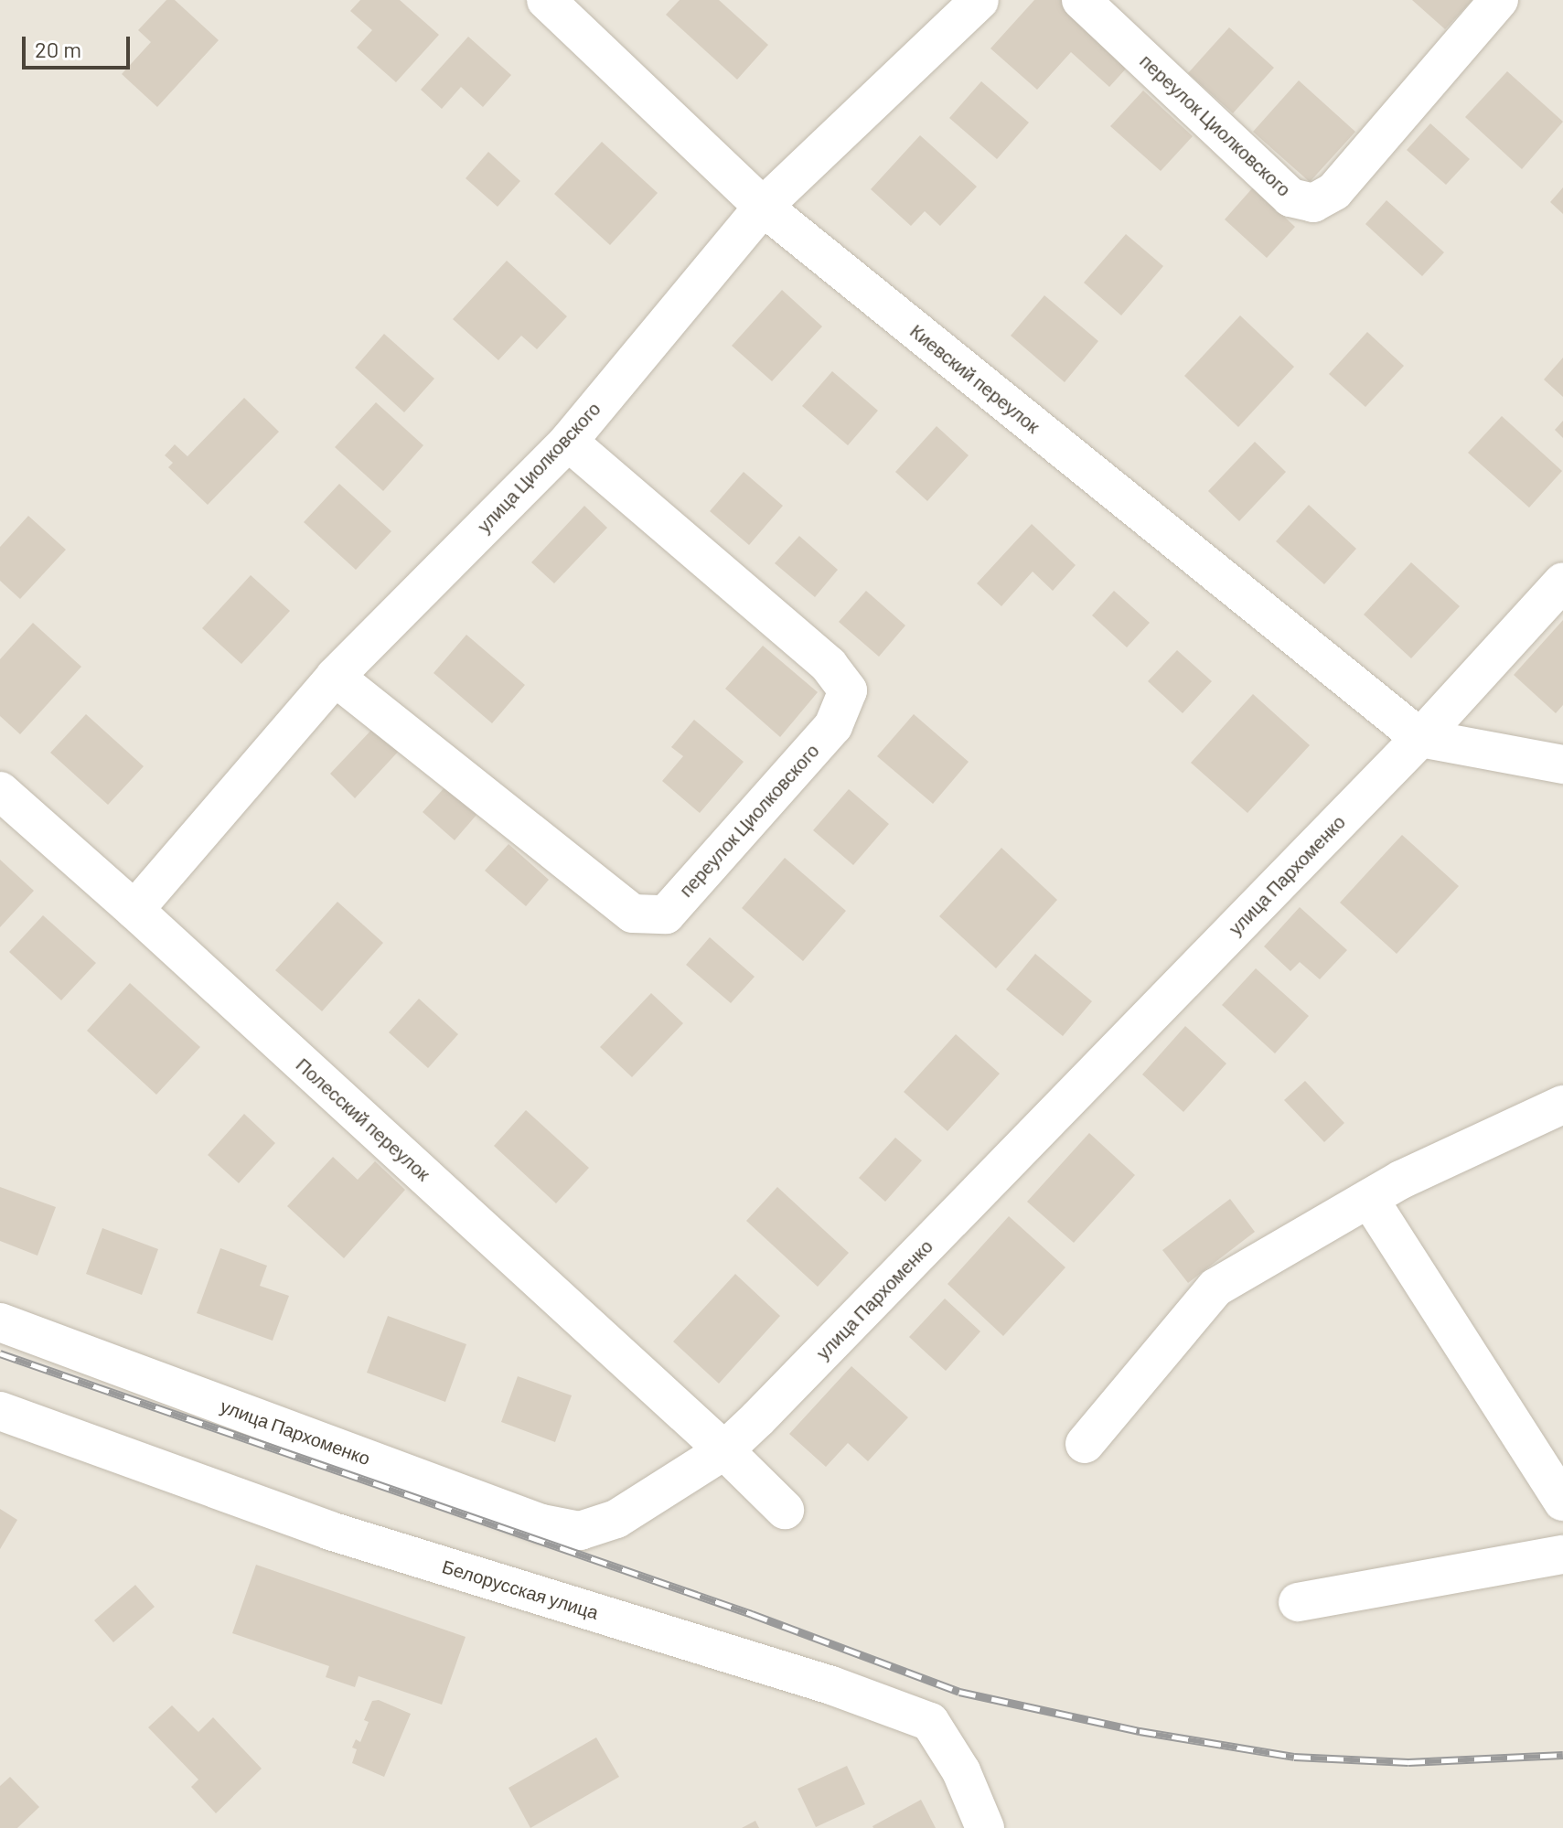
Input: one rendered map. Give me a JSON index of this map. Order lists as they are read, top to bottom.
{
  "streets": {
    "street": [
      "переулок Циолковского",
      "Киевский переулок",
      "улица Циолковского",
      "улица Пархоменко",
      "Полесский переулок",
      "Белорусская улица"
    ]
  },
  "crossings": [
    ["переулок Циолковского", "улица Циолковского"],
    ["Киевский переулок", "улица Циолковского"],
    ["Киевский переулок", "улица Пархоменко"],
    ["улица Циолковского", "Полесский переулок"],
    ["улица Пархоменко", "Полесский переулок"]
  ],
  "scale_bar": "20 m"
}
